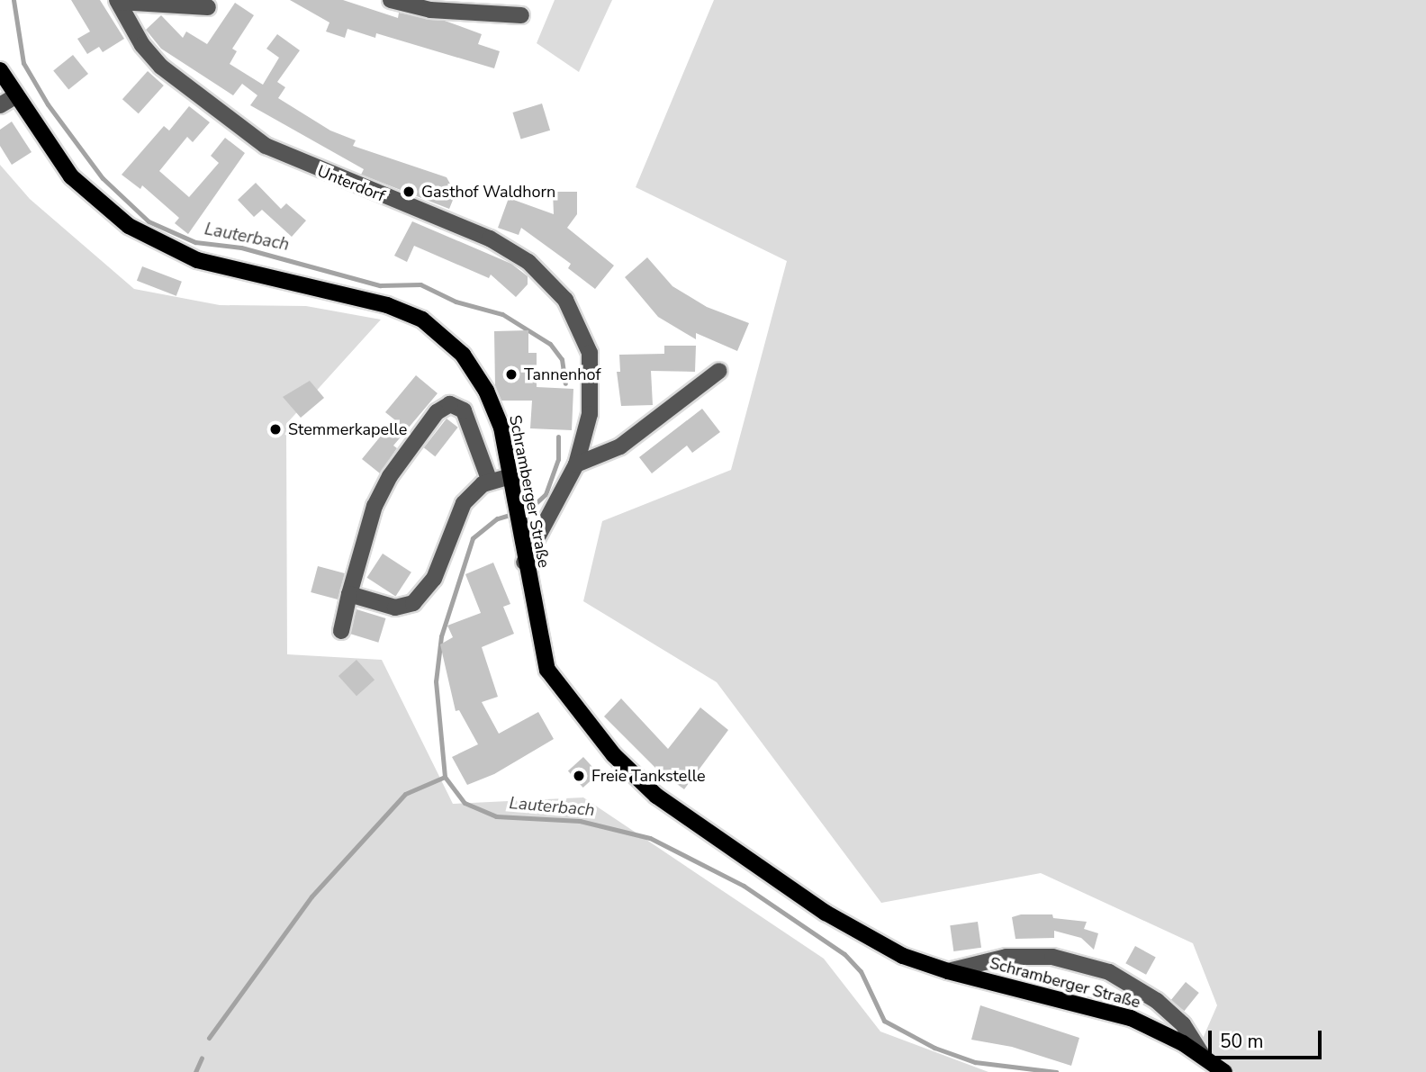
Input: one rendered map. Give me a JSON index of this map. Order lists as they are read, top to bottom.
{
  "streets": {
    "main road": ["Schramberger Straße"],
    "street": ["Unterdorf"]
  },
  "crossings": [
    ["Unterdorf", "Schramberger Straße"]
  ],
  "water": ["Lauterbach"],
  "places": [
    "Gasthof Waldhorn",
    "Tannenhof",
    "Stemmerkapelle",
    "Freie Tankstelle"
  ],
  "scale_bar": "50 m"
}
